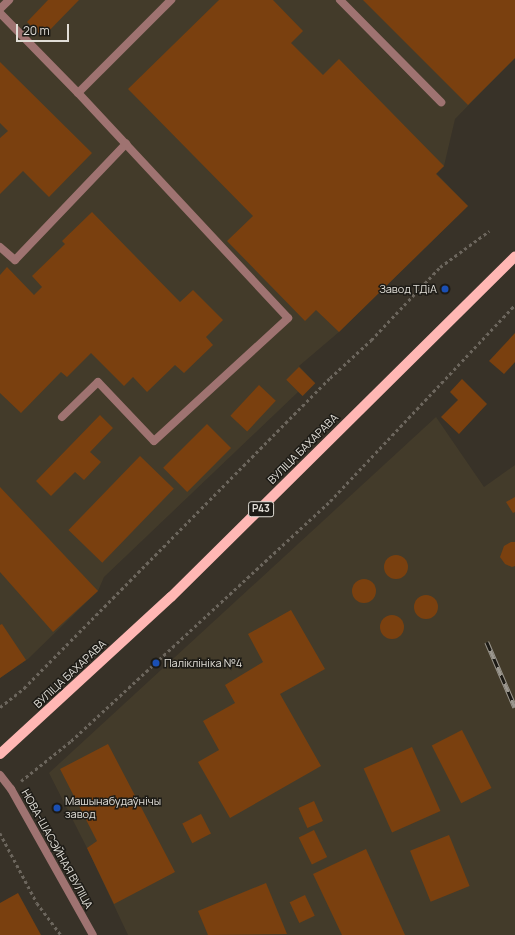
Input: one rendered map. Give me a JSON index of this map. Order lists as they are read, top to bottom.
{
  "streets": {
    "main road": ["ВУЛІЦА БАХАРАВА", "Р43"],
    "street": ["НОВА-ШАСЭЙНАЯ ВУЛІЦА"]
  },
  "places": ["Завод ТДіА", "Паліклініка №4", "Машынабудаўнічы завод"],
  "scale_bar": "20 m"
}
